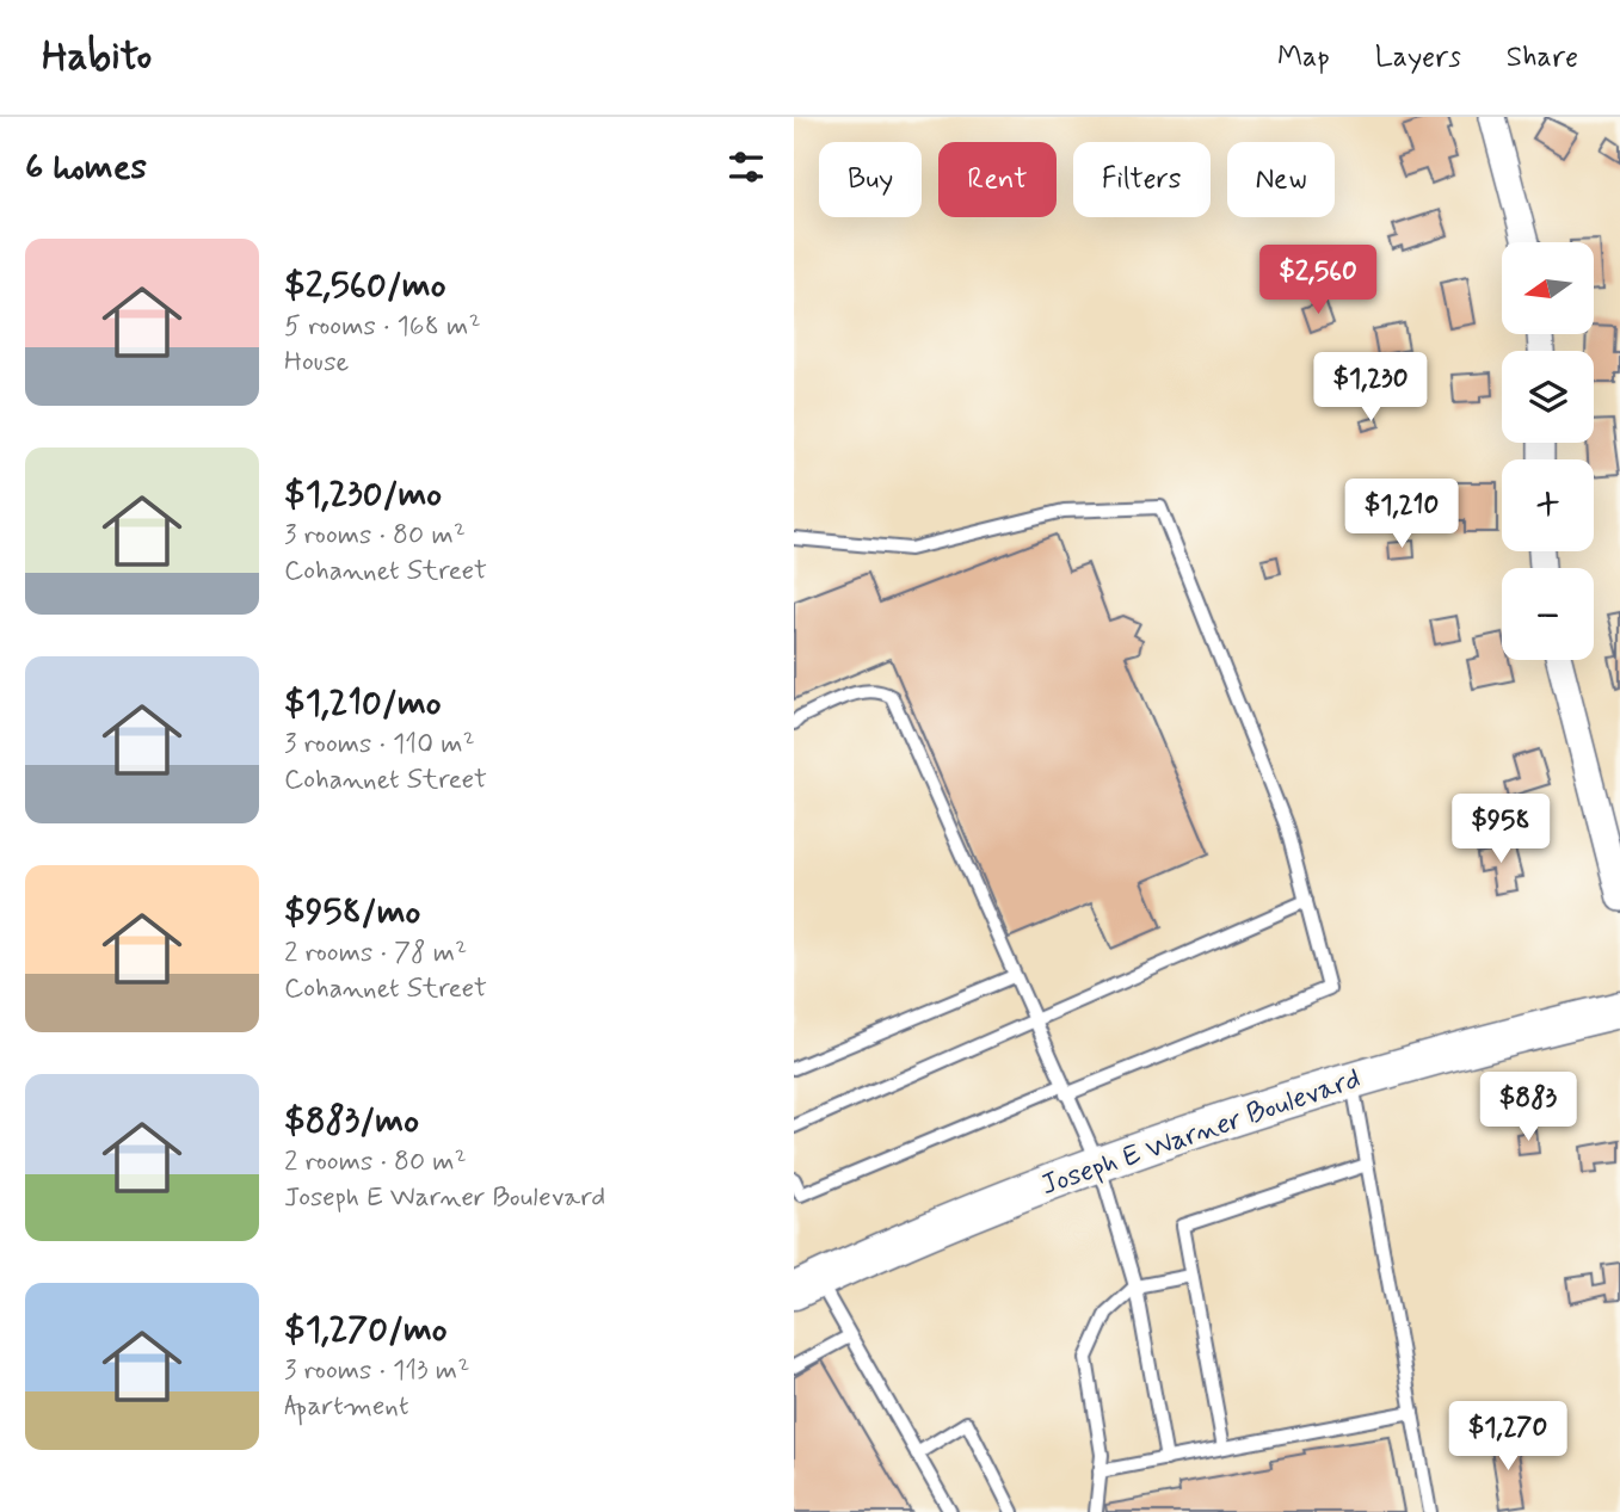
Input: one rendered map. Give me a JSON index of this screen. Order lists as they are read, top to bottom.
{
  "streets": {
    "main road": ["Joseph E Warner Boulevard"]
  },
  "north": "left",
  "page": {
    "header": "Habito",
    "nav": ["Map", "Layers", "Share"],
    "heading": "6 homes",
    "chip": [
      "Buy",
      "Rent",
      "Filters",
      "New"
    ],
    "list": [
      {
        "name": "$2,560/mo",
        "note": "5 rooms · 168 m² · House"
      },
      {
        "name": "$1,230/mo",
        "note": "3 rooms · 80 m² · Cohannet Street"
      },
      {
        "name": "$1,210/mo",
        "note": "3 rooms · 110 m² · Cohannet Street"
      },
      {
        "name": "$958/mo",
        "note": "2 rooms · 78 m² · Cohannet Street"
      },
      {
        "name": "$883/mo",
        "note": "2 rooms · 80 m² · Joseph E Warner Boulevard"
      },
      {
        "name": "$1,270/mo",
        "note": "3 rooms · 113 m² · Apartment"
      }
    ],
    "map_buttons": ["+", "−"],
    "price": [
      "$2,560",
      "$1,230",
      "$1,210",
      "$958",
      "$883",
      "$1,270"
    ]
  }
}
